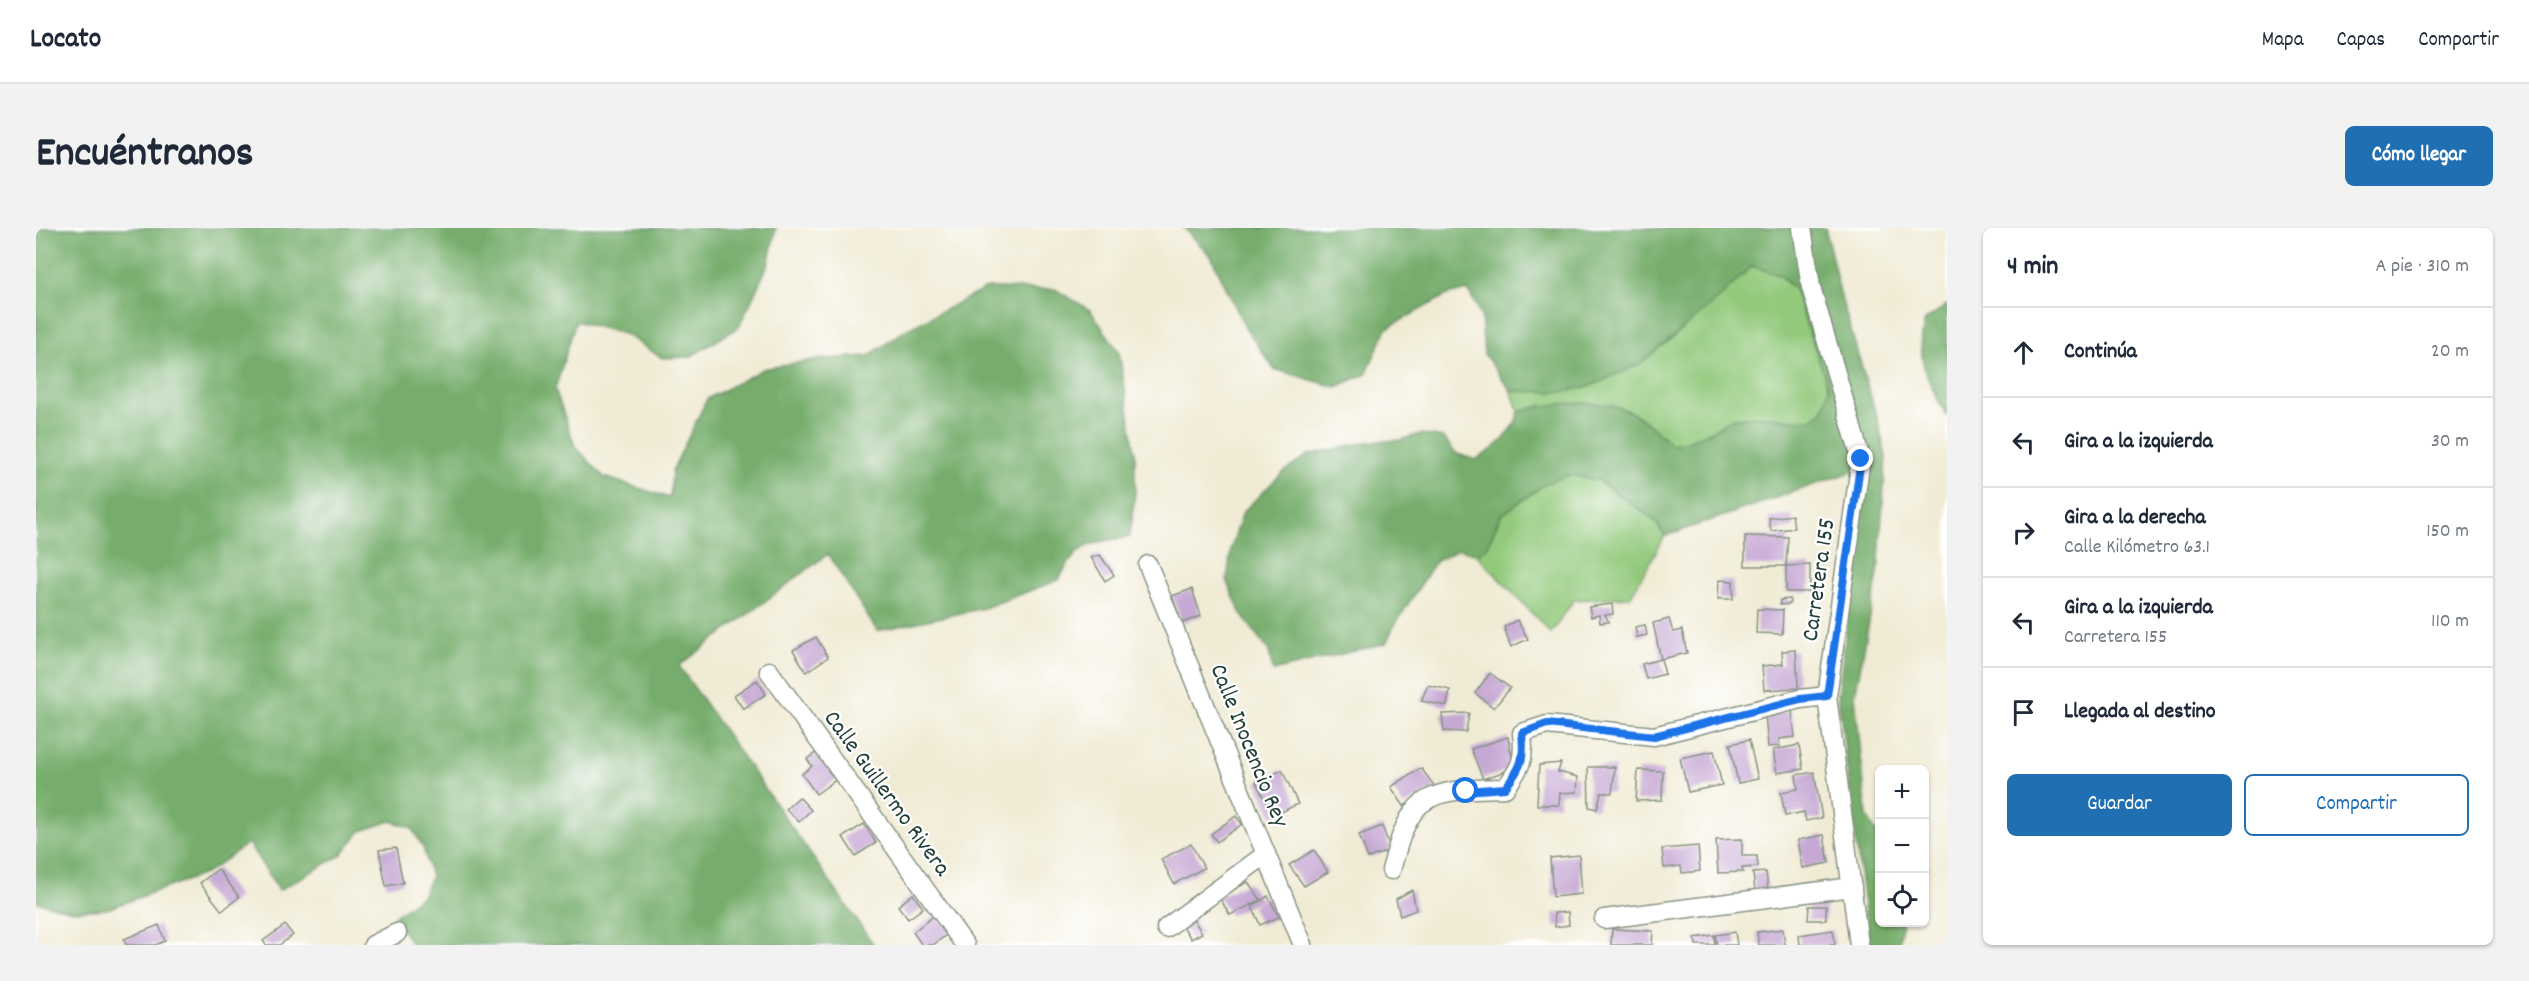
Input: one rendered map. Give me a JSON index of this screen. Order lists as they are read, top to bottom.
{
  "streets": {
    "street": ["Carretera 155", "Calle Inocencio Rey", "Calle Guillermo Rivera"]
  },
  "page": {
    "header": "Locato",
    "nav": ["Mapa", "Capas", "Compartir"],
    "title": "Encuéntranos",
    "buttons": [
      "Cómo llegar",
      ["Guardar", "Compartir"]
    ],
    "heading": ["4 min", "A pie · 310 m"],
    "list": [
      ["Continúa", "20 m"],
      ["Gira a la izquierda", "30 m"],
      ["Gira a la derecha", "Calle Kilómetro 63.1", "150 m"],
      ["Gira a la izquierda", "Carretera 155", "110 m"],
      "Llegada al destino"
    ],
    "map_buttons": ["+", "−"]
  }
}
